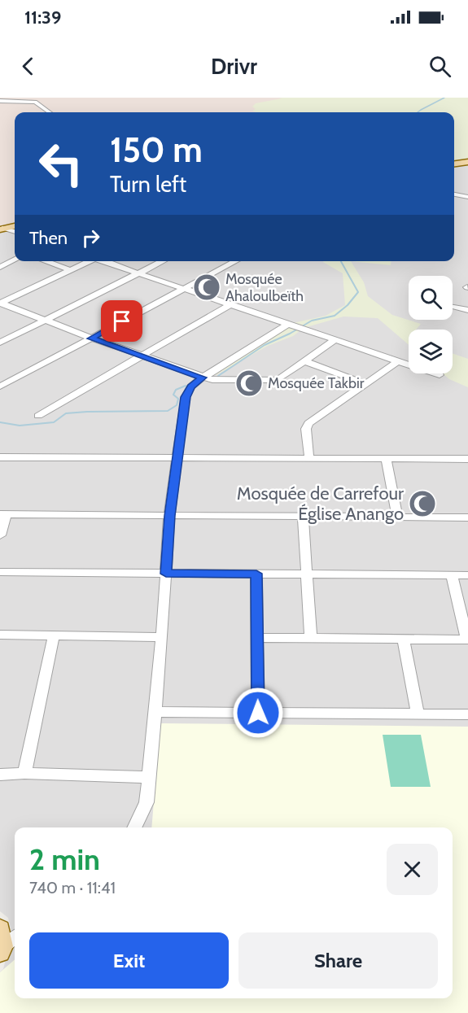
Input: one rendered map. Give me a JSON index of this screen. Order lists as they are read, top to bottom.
{
  "places": {
    "mosque": ["Mosquée Ahaloulbeïth", "Mosquée Takbir", "Mosquée de Carrefour Église Anango"]
  },
  "page": {
    "status": "11:39",
    "header": "Drivr",
    "turn": ["150 m", "Turn left"],
    "then": "Then",
    "heading": ["2 min", "740 m · 11:41"],
    "buttons": ["Exit", "Share"]
  }
}
